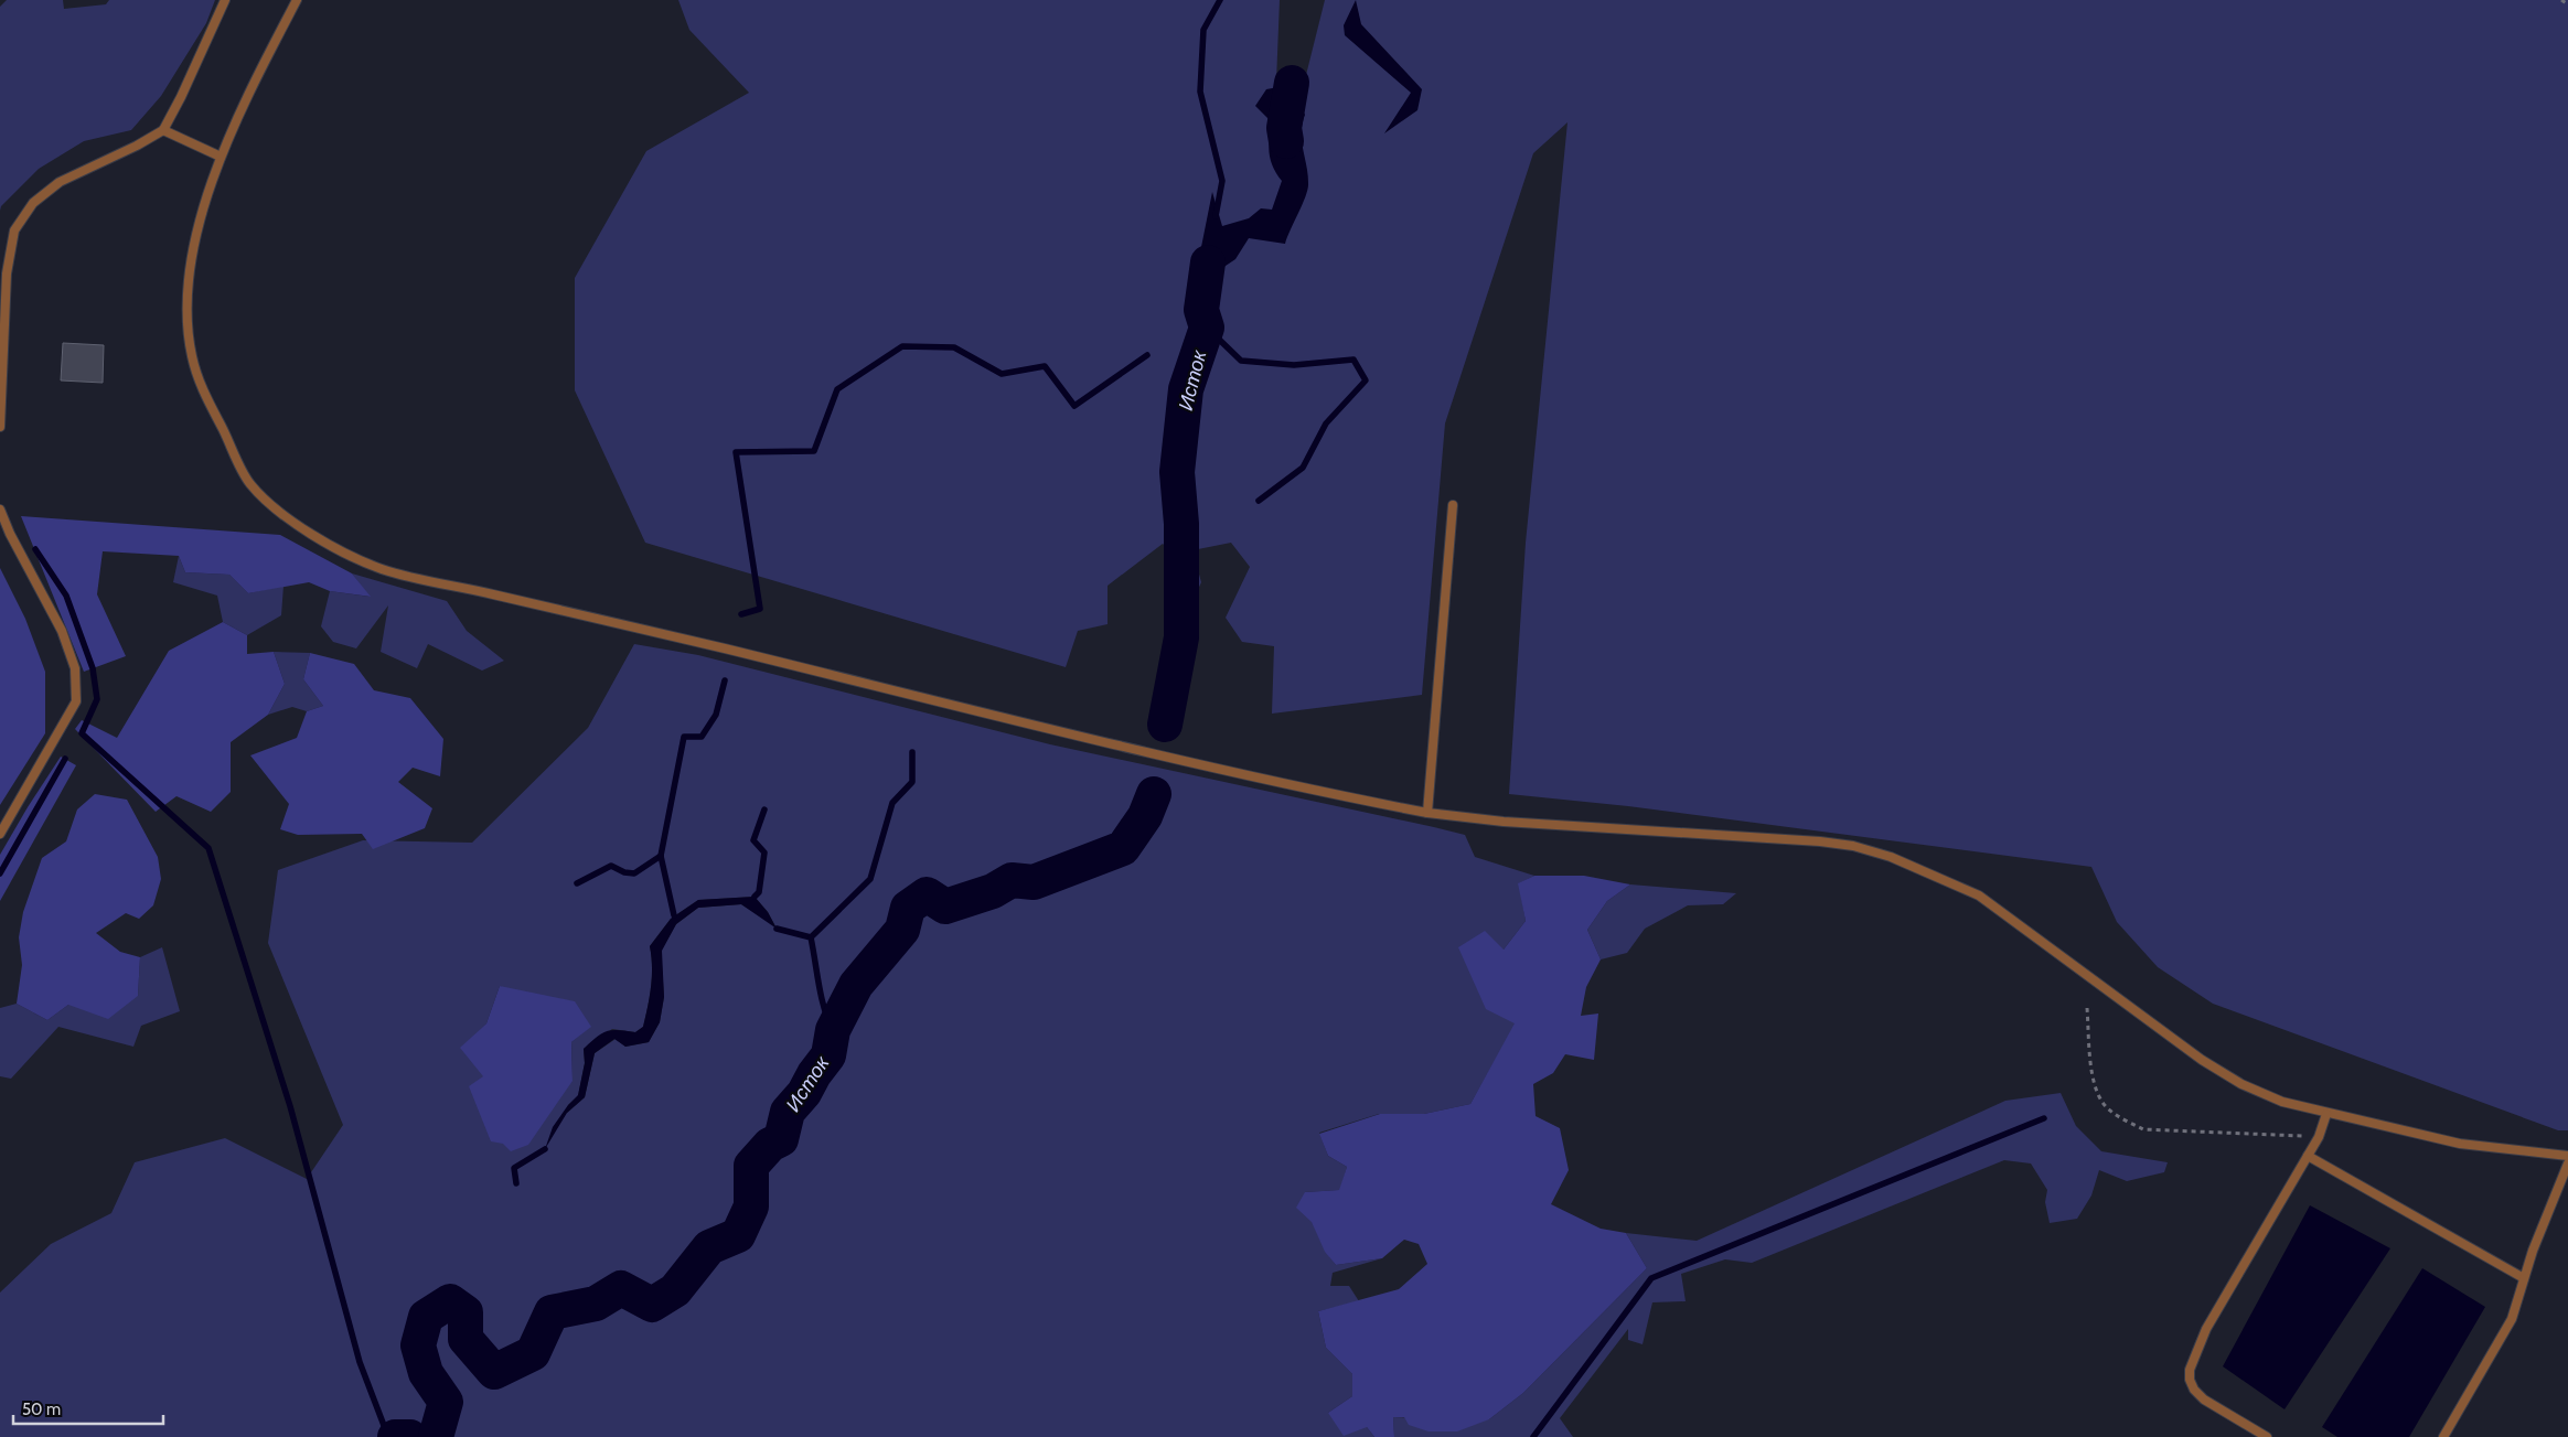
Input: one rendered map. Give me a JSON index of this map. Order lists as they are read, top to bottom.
{
  "water": ["Исток"],
  "scale_bar": "50 m"
}
